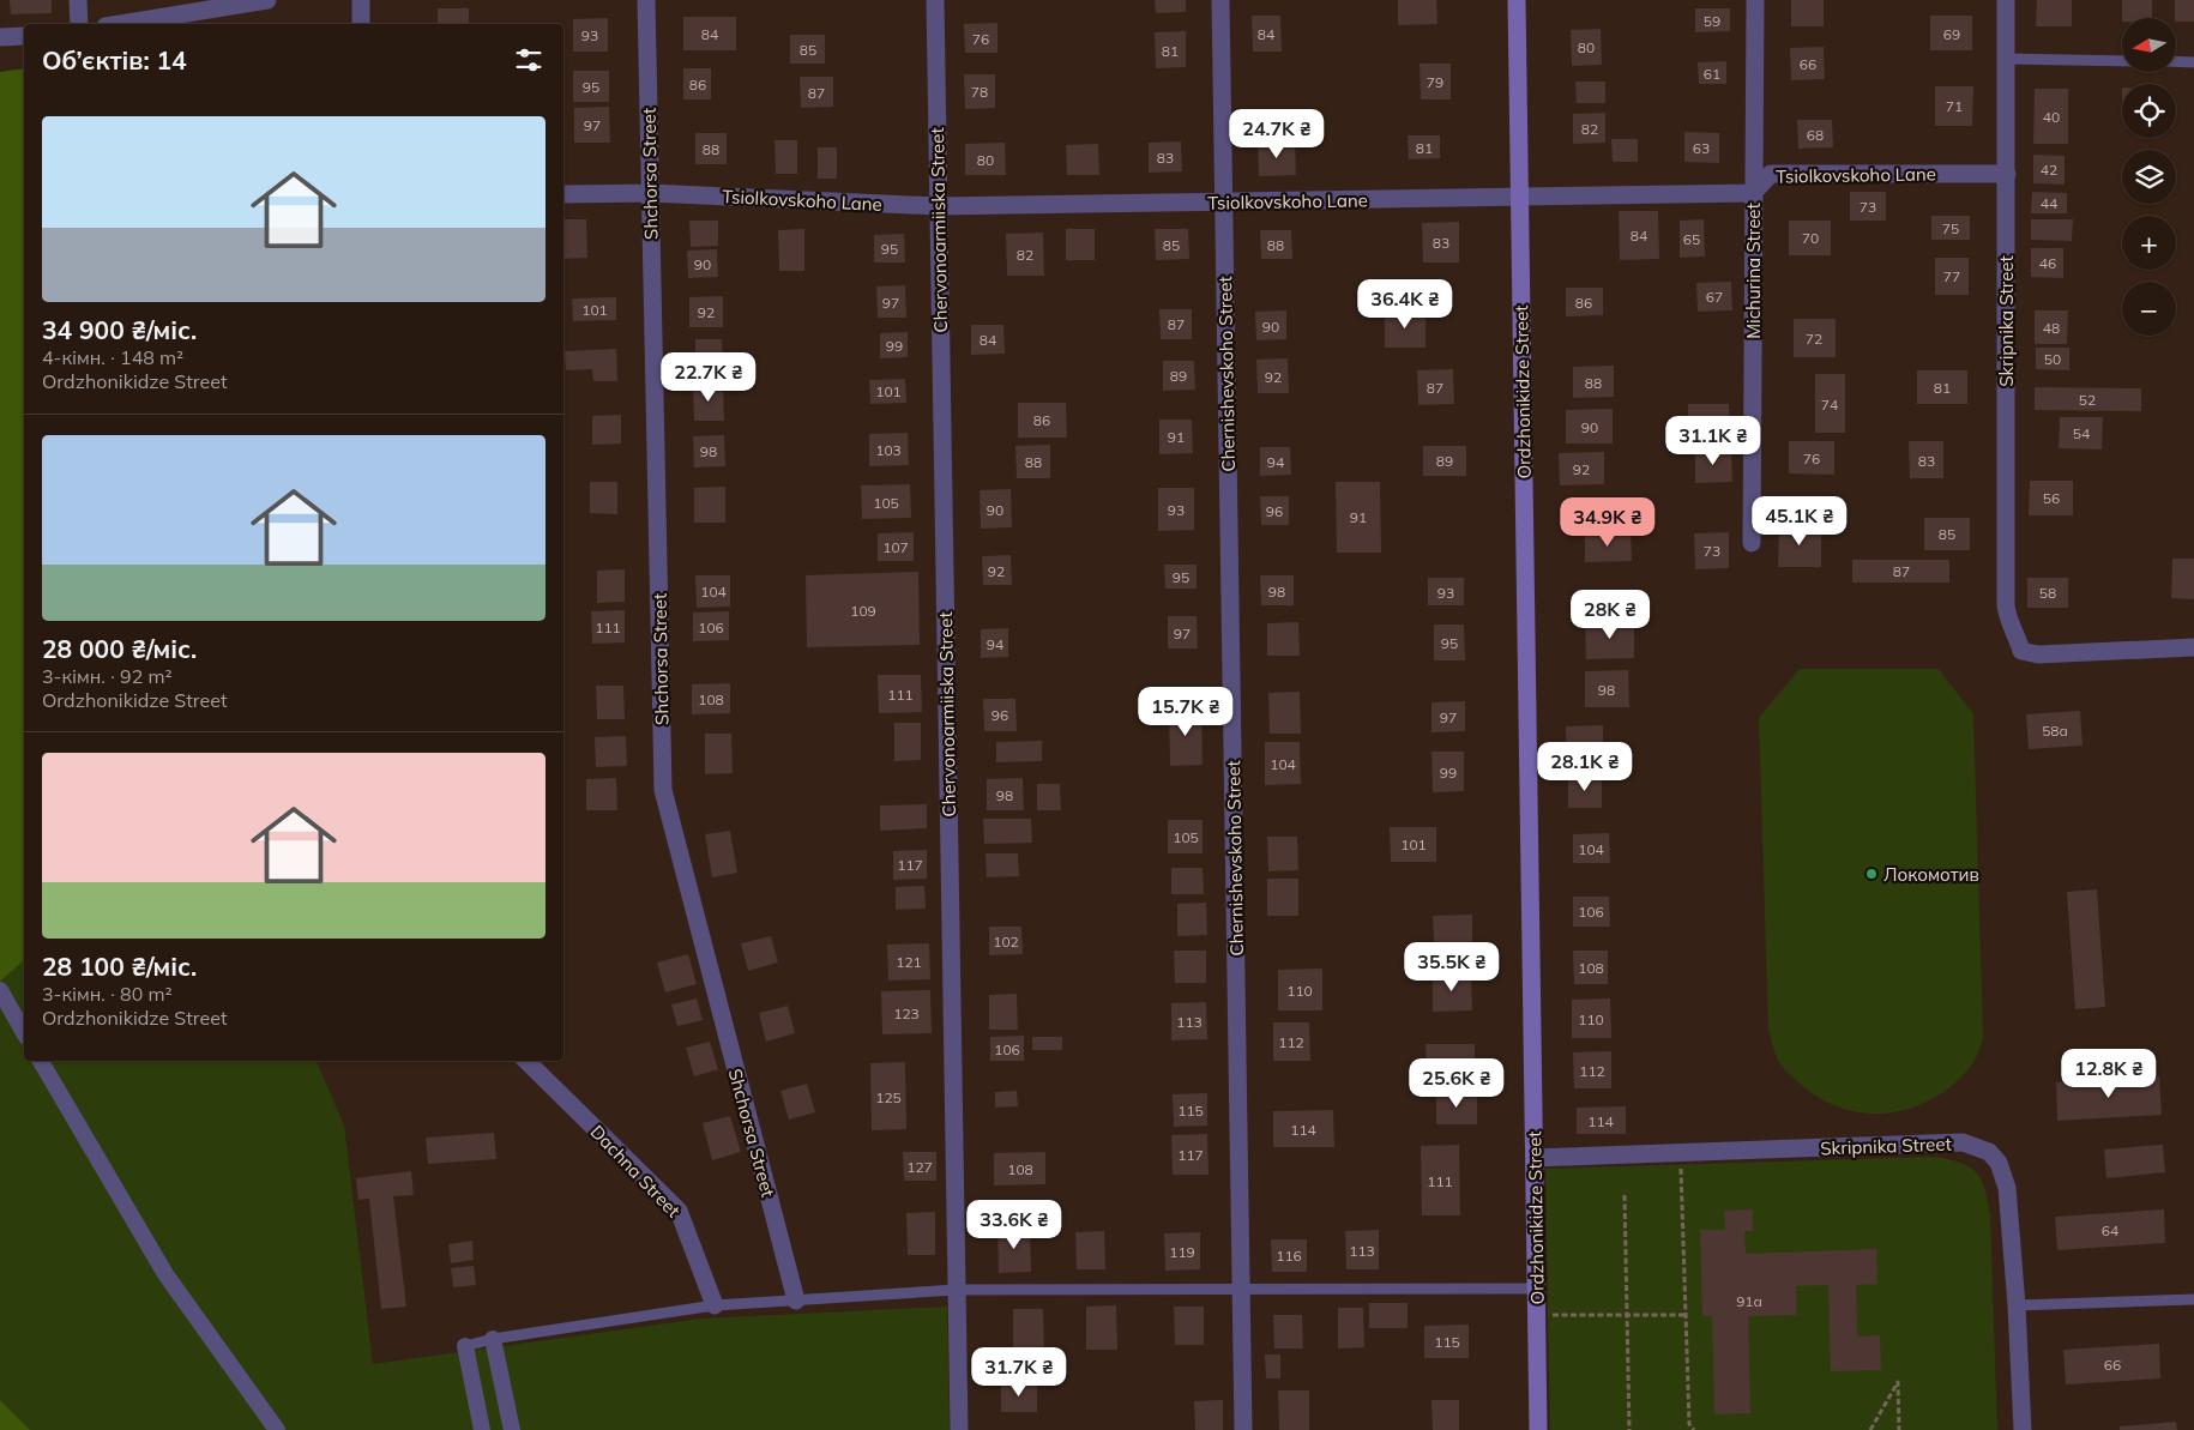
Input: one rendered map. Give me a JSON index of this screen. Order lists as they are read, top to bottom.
{
  "streets": {
    "main road": ["Ordzhonikidze Street"],
    "street": [
      "Shchorsa Street",
      "Tsiolkovskoho Lane",
      "Chervonoarmiiska Street",
      "Michurina Street",
      "Skripnika Street",
      "Chernishevskoho Street",
      "Dachna Street"
    ]
  },
  "crossings": [
    ["Shchorsa Street", "Tsiolkovskoho Lane"],
    ["Tsiolkovskoho Lane", "Chervonoarmiiska Street"],
    ["Tsiolkovskoho Lane", "Michurina Street"],
    ["Tsiolkovskoho Lane", "Skripnika Street"],
    ["Tsiolkovskoho Lane", "Chernishevskoho Street"],
    ["Tsiolkovskoho Lane", "Ordzhonikidze Street"],
    ["Skripnika Street", "Ordzhonikidze Street"]
  ],
  "places": ["Локомотив"],
  "house_numbers": [
    "59",
    "84",
    "84",
    "69",
    "93",
    "76",
    "80",
    "85",
    "81",
    "66",
    "61",
    "79",
    "86",
    "95",
    "78",
    "87",
    "71",
    "40",
    "97",
    "82",
    "68",
    "81",
    "63",
    "88",
    "83",
    "80",
    "42",
    "44",
    "73",
    "75",
    "84",
    "70",
    "65",
    "83",
    "85",
    "88",
    "95",
    "82",
    "46",
    "90",
    "77",
    "67",
    "97",
    "86",
    "101",
    "92",
    "87",
    "90",
    "48",
    "72",
    "84",
    "99",
    "50",
    "89",
    "92",
    "88",
    "87",
    "81",
    "101",
    "52",
    "74",
    "86",
    "90",
    "54",
    "91",
    "103",
    "98",
    "76",
    "89",
    "83",
    "88",
    "94",
    "92",
    "56",
    "105",
    "90",
    "93",
    "96",
    "91",
    "85",
    "107",
    "73",
    "92",
    "87",
    "95",
    "104",
    "98",
    "93",
    "58",
    "109",
    "111",
    "106",
    "97",
    "95",
    "94",
    "98",
    "111",
    "108",
    "96",
    "97",
    "58а",
    "104",
    "99",
    "98",
    "105",
    "101",
    "104",
    "117",
    "106",
    "102",
    "121",
    "108",
    "110",
    "123",
    "110",
    "113",
    "112",
    "106",
    "112",
    "125",
    "115",
    "114",
    "114",
    "117",
    "127",
    "108",
    "111",
    "64",
    "113",
    "119",
    "116",
    "91а",
    "115",
    "66"
  ],
  "north": "left",
  "page": {
    "map_buttons": ["+", "−"],
    "heading": "Об’єктів: 14",
    "list": [
      {
        "name": "34 900 ₴/міс.",
        "note": "4-кімн. · 148 m² · Ordzhonikidze Street"
      },
      {
        "name": "28 000 ₴/міс.",
        "note": "3-кімн. · 92 m² · Ordzhonikidze Street"
      },
      {
        "name": "28 100 ₴/міс.",
        "note": "3-кімн. · 80 m² · Ordzhonikidze Street"
      }
    ],
    "price": [
      "24.7K ₴",
      "36.4K ₴",
      "22.7K ₴",
      "31.1K ₴",
      "45.1K ₴",
      "34.9K ₴",
      "28K ₴",
      "15.7K ₴",
      "28.1K ₴",
      "35.5K ₴",
      "12.8K ₴",
      "25.6K ₴",
      "33.6K ₴",
      "31.7K ₴"
    ]
  }
}
